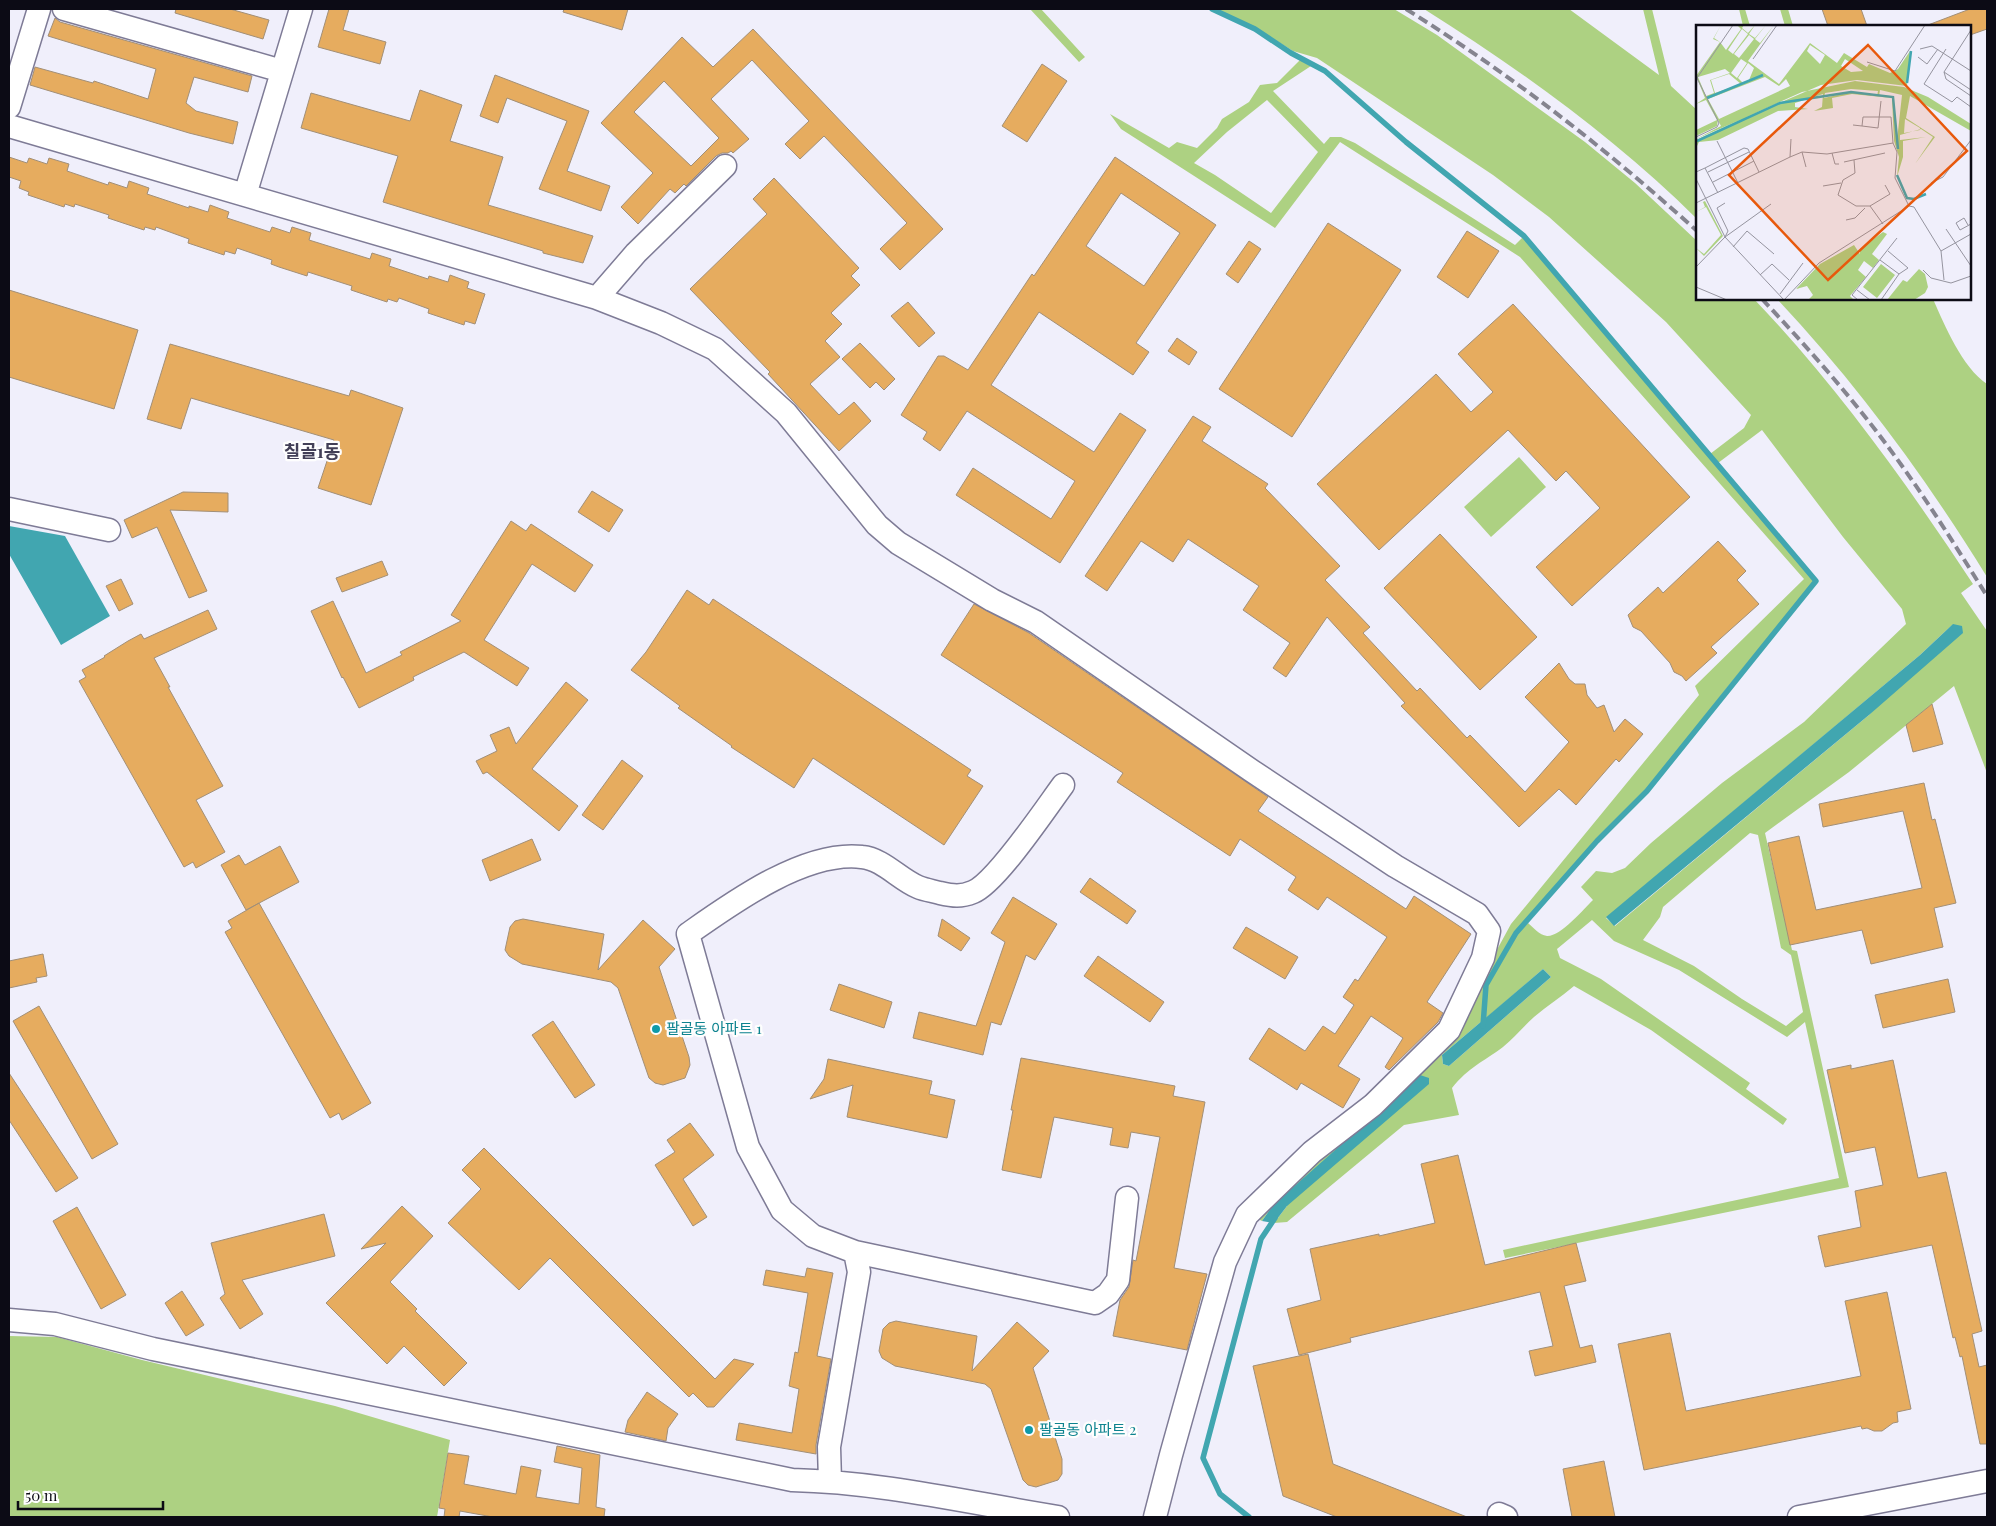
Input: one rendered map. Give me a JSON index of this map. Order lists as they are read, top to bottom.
{
  "districts": ["칠골1동"],
  "places": ["팔골동 아파트 1", "팔골동 아파트 2"],
  "scale_bar": "50 m"
}
